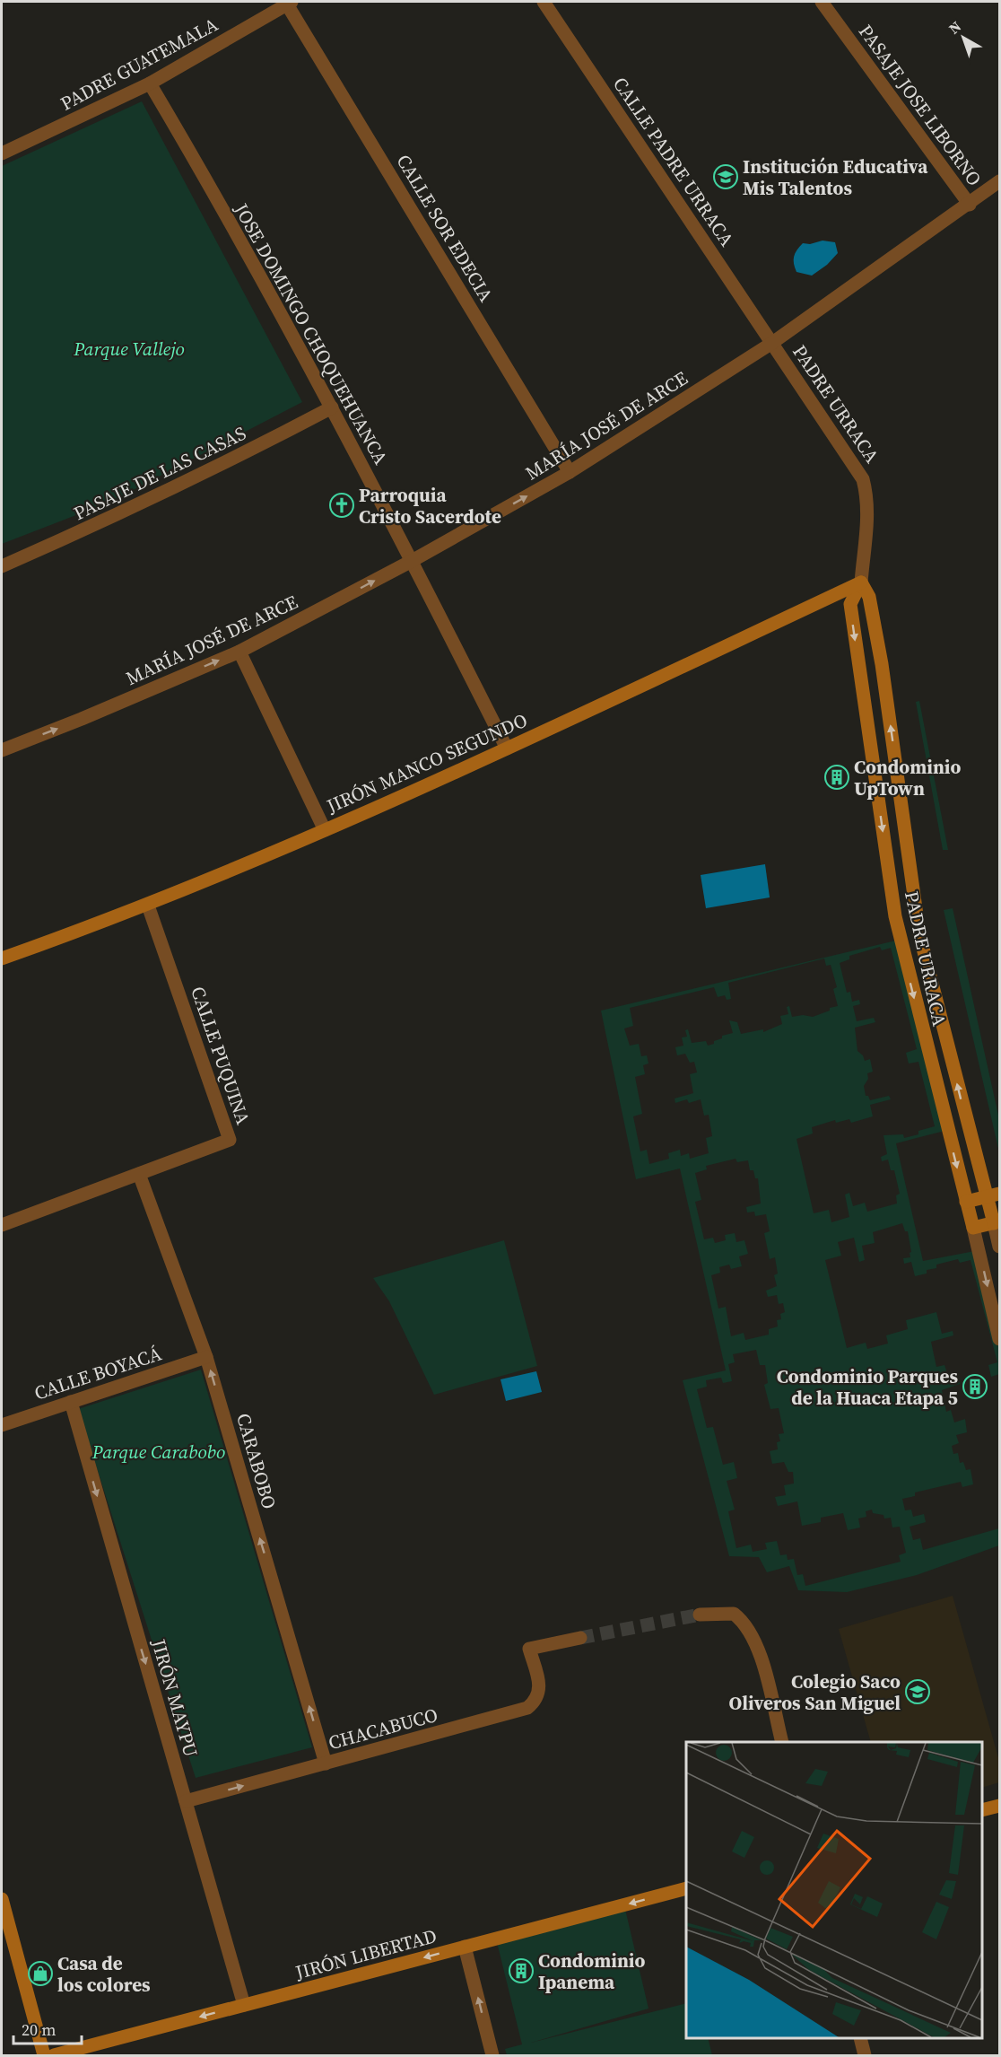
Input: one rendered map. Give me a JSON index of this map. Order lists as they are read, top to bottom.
{
  "streets": {
    "street": [
      "PADRE GUATEMALA",
      "PASAJE JOSE LIBORNO",
      "CALLE PADRE URRACA",
      "CALLE SOR EDECIA",
      "JOSE DOMINGO CHOQUEHUANCA",
      "PADRE URRACA",
      "MARÍA JOSÉ DE ARCE",
      "PASAJE DE LAS CASAS",
      "JIRÓN MANCO SEGUNDO",
      "CALLE PUQUINA",
      "CALLE BOYACÁ",
      "CARABOBO",
      "JIRÓN MAYPU",
      "CHACABUCO",
      "JIRÓN LIBERTAD"
    ]
  },
  "crossings": [
    ["PADRE GUATEMALA", "CALLE SOR EDECIA"],
    ["PADRE GUATEMALA", "JOSE DOMINGO CHOQUEHUANCA"],
    ["PASAJE JOSE LIBORNO", "MARÍA JOSÉ DE ARCE"],
    ["CALLE PADRE URRACA", "PADRE URRACA"],
    ["CALLE PADRE URRACA", "MARÍA JOSÉ DE ARCE"],
    ["CALLE SOR EDECIA", "MARÍA JOSÉ DE ARCE"],
    ["JOSE DOMINGO CHOQUEHUANCA", "MARÍA JOSÉ DE ARCE"],
    ["JOSE DOMINGO CHOQUEHUANCA", "PASAJE DE LAS CASAS"],
    ["JOSE DOMINGO CHOQUEHUANCA", "JIRÓN MANCO SEGUNDO"],
    ["PADRE URRACA", "MARÍA JOSÉ DE ARCE"],
    ["PADRE URRACA", "JIRÓN MANCO SEGUNDO"],
    ["JIRÓN MANCO SEGUNDO", "CALLE PUQUINA"],
    ["CALLE PUQUINA", "CARABOBO"],
    ["CALLE BOYACÁ", "CARABOBO"],
    ["CALLE BOYACÁ", "JIRÓN MAYPU"],
    ["CARABOBO", "CHACABUCO"],
    ["JIRÓN MAYPU", "CHACABUCO"],
    ["JIRÓN MAYPU", "JIRÓN LIBERTAD"]
  ],
  "one_way": [
    "MARÍA JOSÉ DE ARCE",
    "CARABOBO",
    "JIRÓN MAYPU",
    "JIRÓN LIBERTAD"
  ],
  "parks": ["Parque Vallejo", "Parque Carabobo"],
  "places": {
    "school or university": ["Institución Educativa Mis Talentos", "Colegio Saco Oliveros San Miguel"],
    "church": ["Parroquia Cristo Sacerdote"],
    "building": ["Condominio UpTown", "Condominio Parques de la Huaca Etapa 5", "Condominio Ipanema"],
    "shop": ["Casa de los colores"]
  },
  "scale_bar": "20 m",
  "north": "top left"
}
